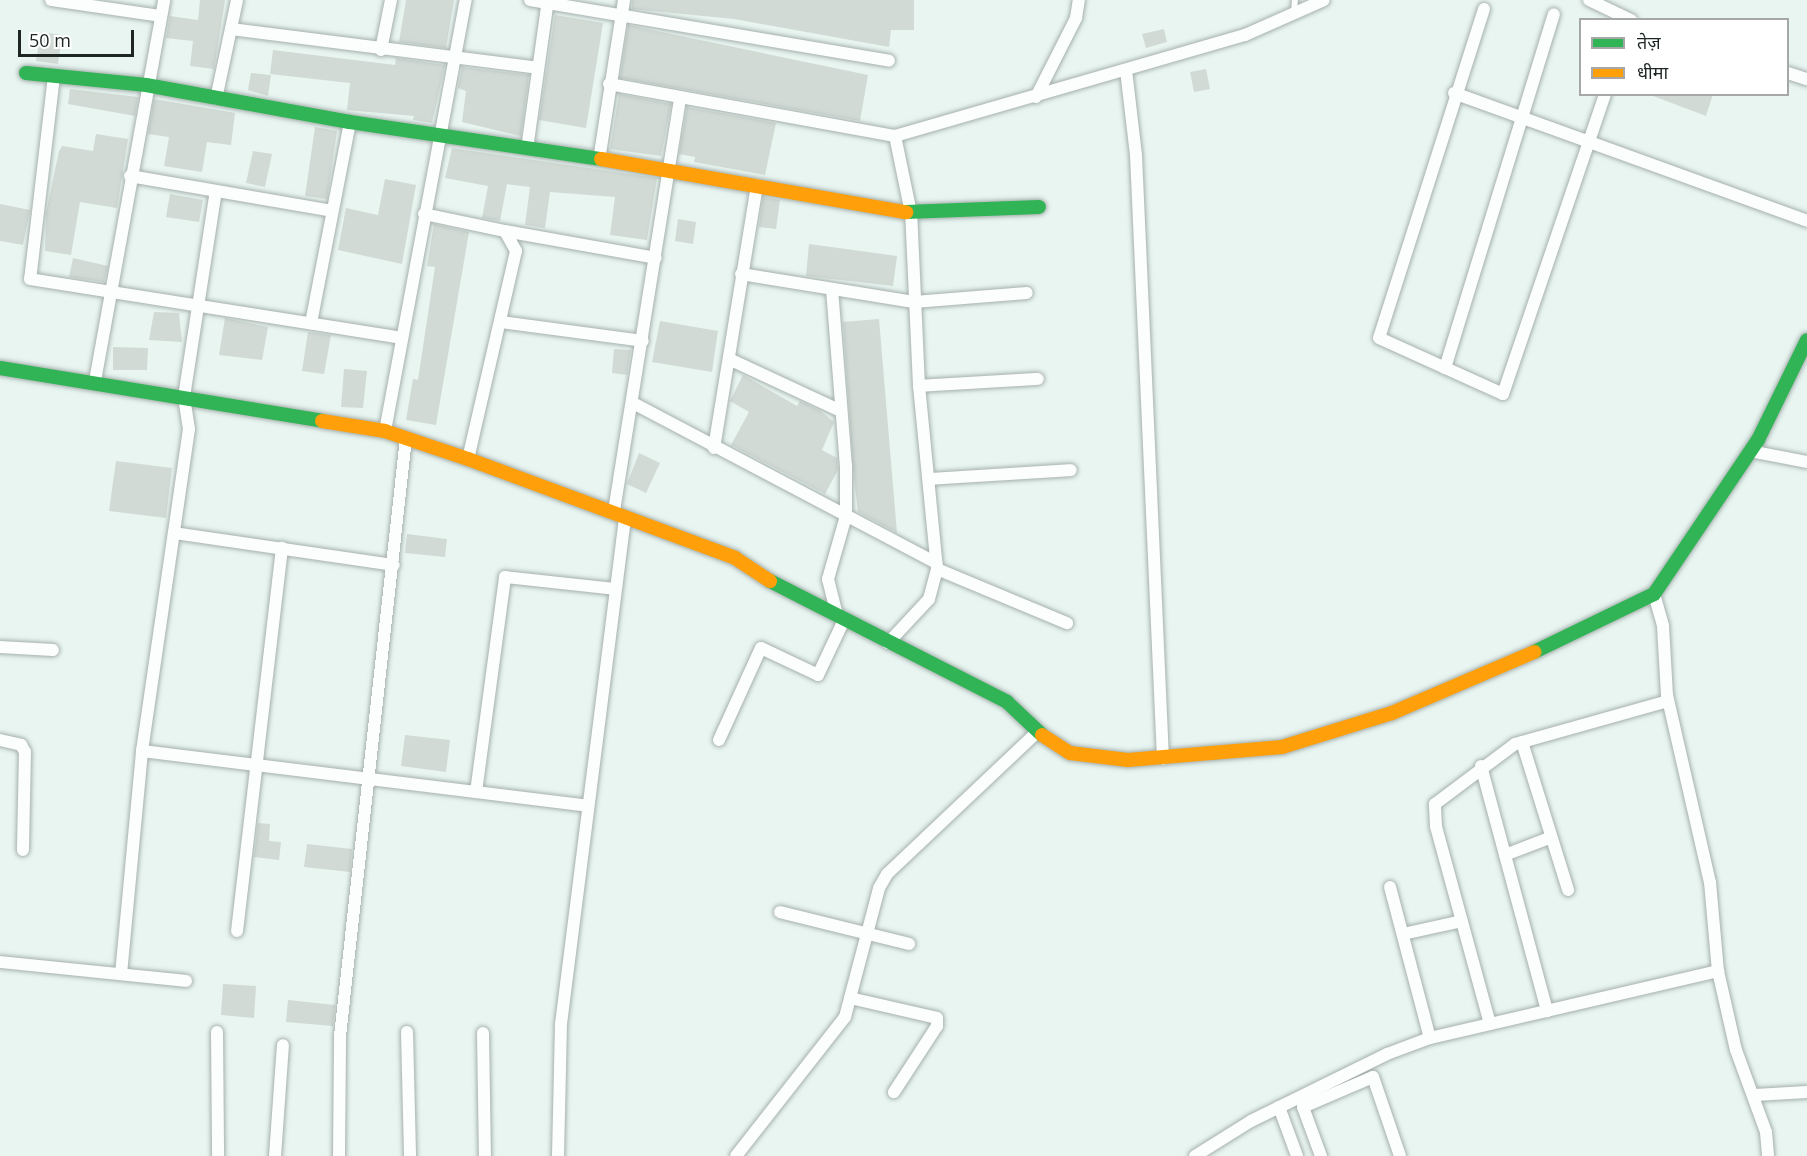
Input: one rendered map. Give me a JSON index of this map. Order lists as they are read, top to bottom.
{
  "legend": ["तेज़", "धीमा"],
  "scale_bar": "50 m"
}
